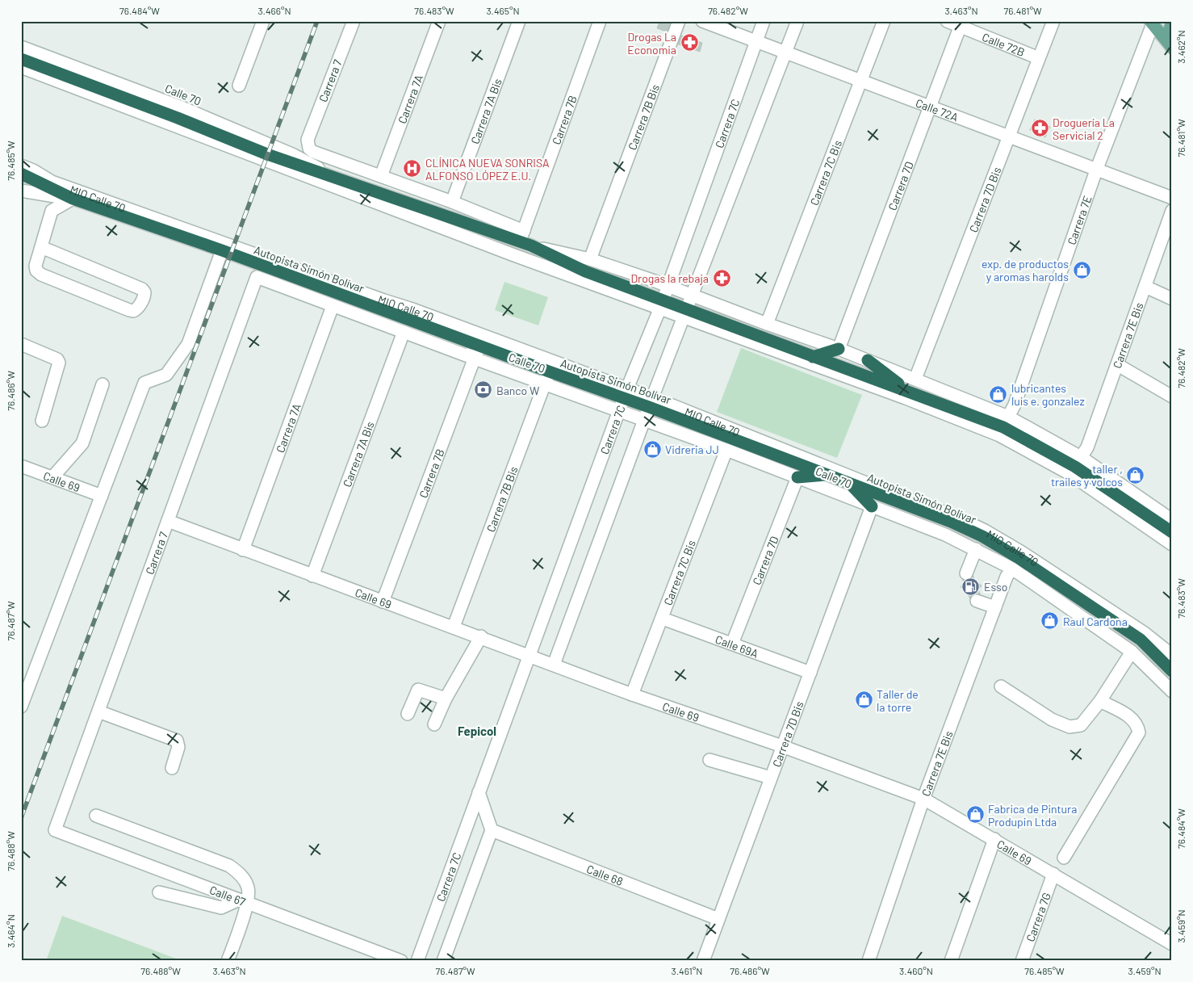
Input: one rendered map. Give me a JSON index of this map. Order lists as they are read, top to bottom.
{
  "streets": {
    "highway": ["Autopista Simón Bolívar"],
    "street": [
      "Calle 72B",
      "Carrera 7",
      "Calle 70",
      "Carrera 7A",
      "Calle 72A",
      "Carrera 7A Bis",
      "Carrera 7B Bis",
      "Carrera 7B",
      "Carrera 7C",
      "Carrera 7C Bis",
      "Carrera 7D",
      "MIO Calle 70",
      "Carrera 7D Bis",
      "Carrera 7E",
      "Carrera 7E Bis",
      "Calle 69",
      "Calle 69A",
      "Calle 68",
      "Calle 67",
      "Carrera 7G"
    ]
  },
  "crossings": [
    ["Calle 72B", "Carrera 7D"],
    ["Calle 72B", "Carrera 7D Bis"],
    ["Carrera 7", "Calle 70"],
    ["Carrera 7", "Carrera 7A"],
    ["Carrera 7", "Calle 69"],
    ["Carrera 7", "Calle 67"],
    ["Calle 70", "Carrera 7A"],
    ["Calle 70", "Carrera 7A Bis"],
    ["Calle 70", "Carrera 7B Bis"],
    ["Calle 70", "Carrera 7B"],
    ["Calle 70", "Carrera 7C"],
    ["Calle 70", "Carrera 7C Bis"],
    ["Calle 70", "Carrera 7D"],
    ["Calle 70", "Carrera 7D Bis"],
    ["Calle 70", "Autopista Simón Bolívar"],
    ["Calle 70", "Carrera 7E Bis"],
    ["Carrera 7A", "Calle 69"],
    ["Calle 72A", "Carrera 7C"],
    ["Calle 72A", "Carrera 7C Bis"],
    ["Calle 72A", "Carrera 7D"],
    ["Calle 72A", "Carrera 7D Bis"],
    ["Calle 72A", "Carrera 7E"],
    ["Carrera 7A Bis", "Calle 69"],
    ["Carrera 7B Bis", "Autopista Simón Bolívar"],
    ["Carrera 7B Bis", "Calle 69"],
    ["Carrera 7B", "Autopista Simón Bolívar"],
    ["Carrera 7B", "Calle 69"],
    ["Carrera 7C", "MIO Calle 70"],
    ["Carrera 7C", "Autopista Simón Bolívar"],
    ["Carrera 7C", "Calle 69"],
    ["Carrera 7C Bis", "Calle 69"],
    ["Carrera 7C Bis", "Calle 69A"],
    ["Carrera 7D", "Calle 69A"],
    ["MIO Calle 70", "Autopista Simón Bolívar"],
    ["Carrera 7D Bis", "Calle 69"],
    ["Carrera 7D Bis", "Calle 69A"],
    ["Carrera 7D Bis", "Calle 68"],
    ["Carrera 7E Bis", "Calle 69"],
    ["Calle 69", "Carrera 7G"]
  ],
  "districts": ["Fepicol"],
  "places": {
    "pharmacy": ["Drogas La Economia", "Droguería La Servicial 2", "Drogas la rebaja"],
    "hospital": ["CLÍNICA NUEVA SONRISA ALFONSO LÓPEZ E.U."],
    "shop": [
      "exp. de productos y aromas harolds",
      "lubricantes luis e. gonzalez",
      "Vidreria JJ",
      "taller , trailes y volcos",
      "Raul Cardona",
      "Taller de la torre",
      "Fabrica de Pintura Produpin Ltda"
    ],
    "bank": ["Banco W"],
    "fuel station": ["Esso"]
  },
  "coordinates": [
    "76.484°W",
    "3.466°N",
    "76.483°W",
    "3.465°N",
    "76.482°W",
    "3.463°N",
    "76.481°W",
    "3.462°N",
    "76.485°W",
    "76.486°W",
    "76.487°W",
    "76.488°W",
    "3.459°N",
    "3.464°N",
    "3.461°N",
    "3.460°N"
  ]
}
